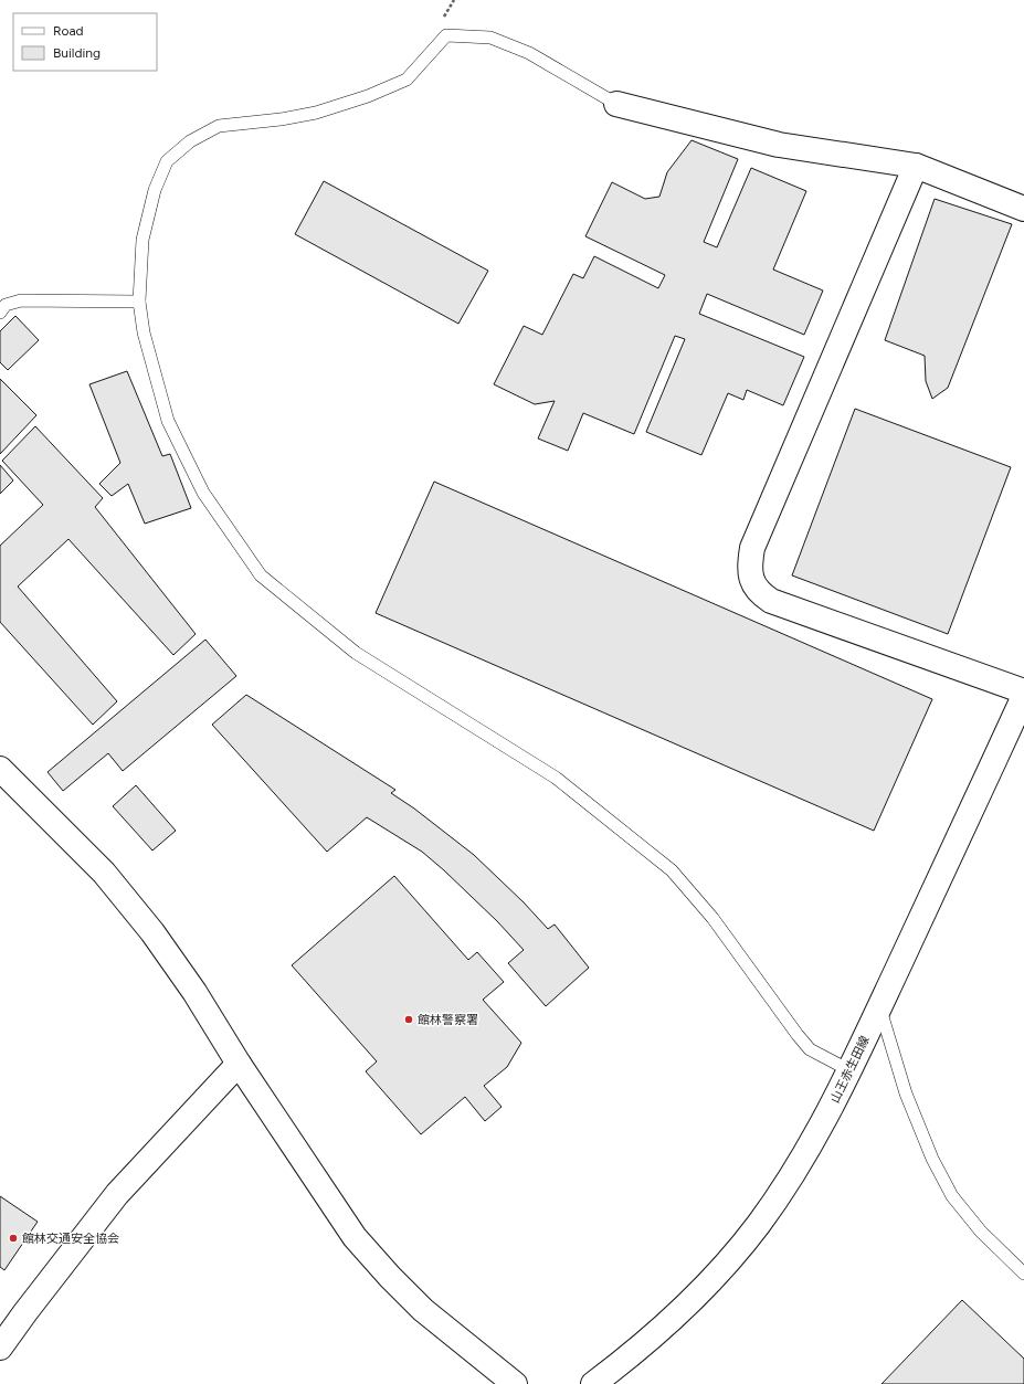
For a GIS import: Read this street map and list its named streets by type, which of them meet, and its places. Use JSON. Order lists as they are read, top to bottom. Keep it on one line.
{"streets":{"street":["山王赤生田線"]},"places":["館林警察署","館林交通安全協会"],"legend":["Road","Building"]}
